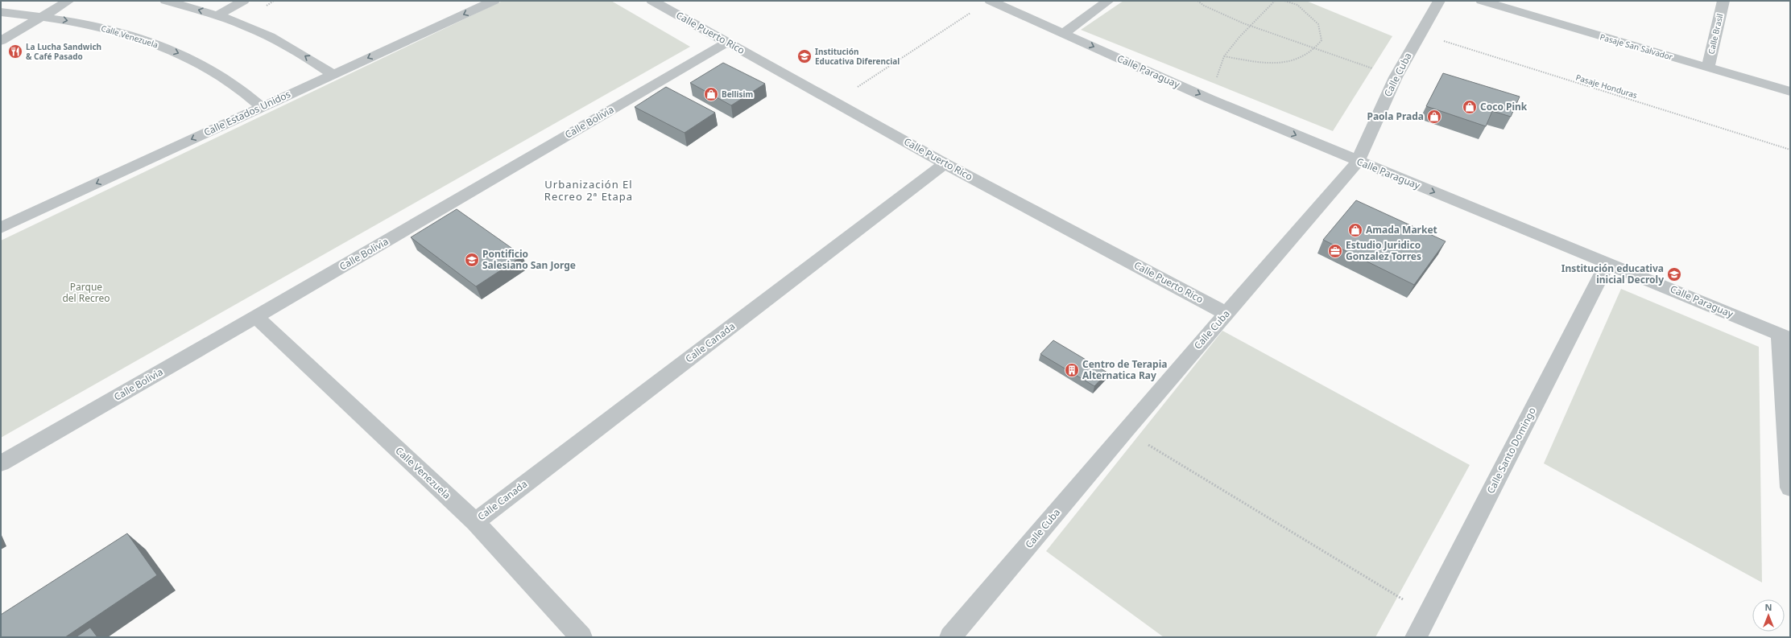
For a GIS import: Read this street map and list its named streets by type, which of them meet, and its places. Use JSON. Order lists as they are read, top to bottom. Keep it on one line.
{"streets":{"street":["Calle Puerto Rico","Calle Brasil","Calle Venezuela","Pasaje San Salvador","Calle Paraguay","Calle Cuba","Calle Estados Unidos","Calle Bolivia","Calle Canada","Calle Santo Domingo"],"path":["Pasaje Honduras"]},"crossings":[["Calle Puerto Rico","Calle Cuba"],["Calle Puerto Rico","Calle Bolivia"],["Calle Puerto Rico","Calle Canada"],["Calle Brasil","Pasaje San Salvador"],["Calle Venezuela","Calle Estados Unidos"],["Calle Venezuela","Calle Bolivia"],["Calle Venezuela","Calle Canada"],["Calle Paraguay","Calle Cuba"],["Calle Paraguay","Calle Santo Domingo"],["Calle Cuba","Pasaje Honduras"]],"one_way":["Calle Paraguay","Calle Estados Unidos"],"districts":["Urbanización El Recreo 2ª Etapa"],"parks":["Parque del Recreo"],"places":{"restaurant":["La Lucha Sandwich & Café Pasado"],"school or university":["Institución Educativa Diferencial","Pontificio Salesiano San Jorge","Institución educativa inicial Decroly"],"shop":["Bellisim","Coco Pink","Paola Prada","Amada Market"],"office":["Estudio Juridico Gonzalez Torres"],"building":["Centro de Terapia Alternatica Ray"]},"north":"top"}
